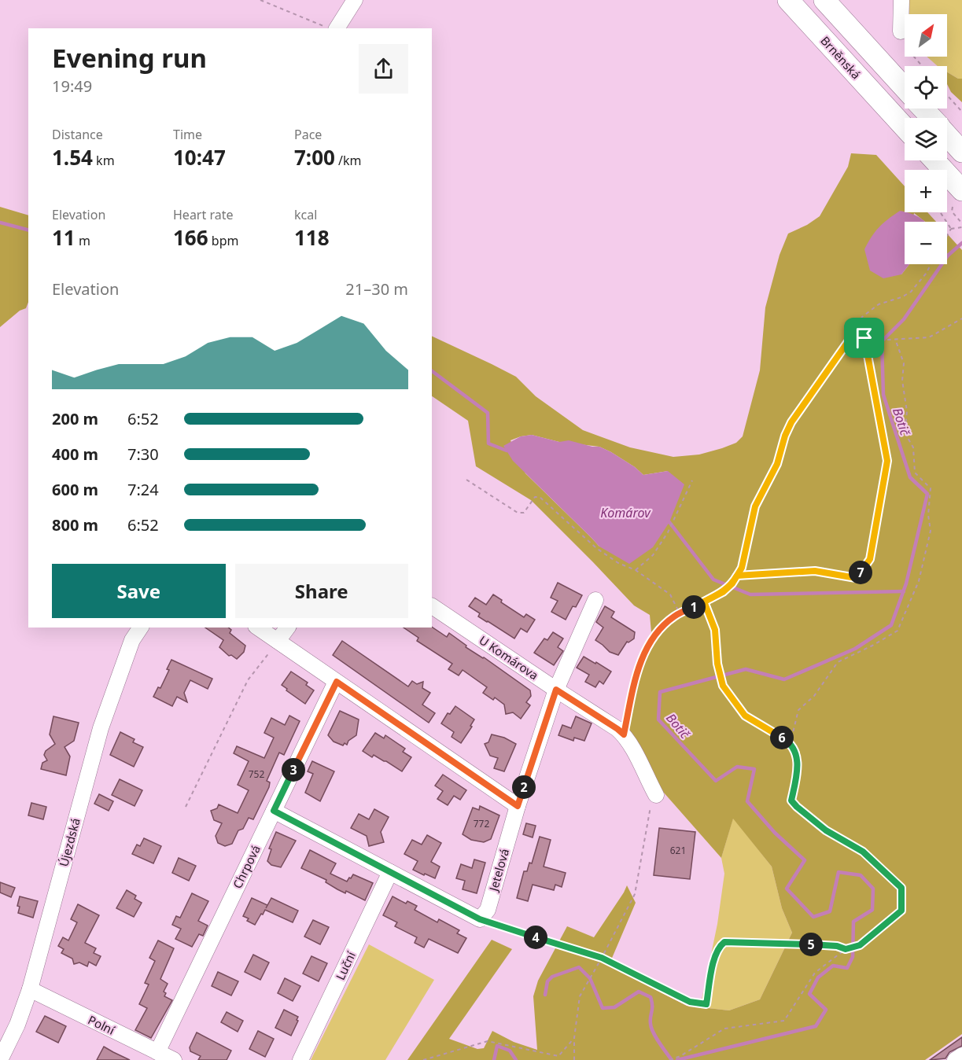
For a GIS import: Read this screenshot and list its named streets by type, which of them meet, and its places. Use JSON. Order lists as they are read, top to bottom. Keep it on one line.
{"streets":{"highway":["Brněnská"],"street":["U Komárova","Újezdská","Chrpová","Jetelová","Luční","Polní"]},"crossings":[["U Komárova","Jetelová"],["Újezdská","Polní"],["Chrpová","Polní"]],"water":["Botič","Komárov"],"house_numbers":["752","772","621"],"north":"top right","page":{"map_buttons":["+","−"],"heading":["Evening run","19:49"],"stats":[["Distance","1.54 km"],["Time","10:47"],["Pace","7:00 /km"],["Elevation","11 m"],["Heart rate","166 bpm"],["kcal","118"]],"chart":["Elevation","21–30 m"],"list":[{"name":"200 m","note":"6:52"},{"name":"400 m","note":"7:30"},{"name":"600 m","note":"7:24"},{"name":"800 m","note":"6:52"}],"buttons":["Save","Share"],"pins":["7","1","6","3","2","4","5"]}}
